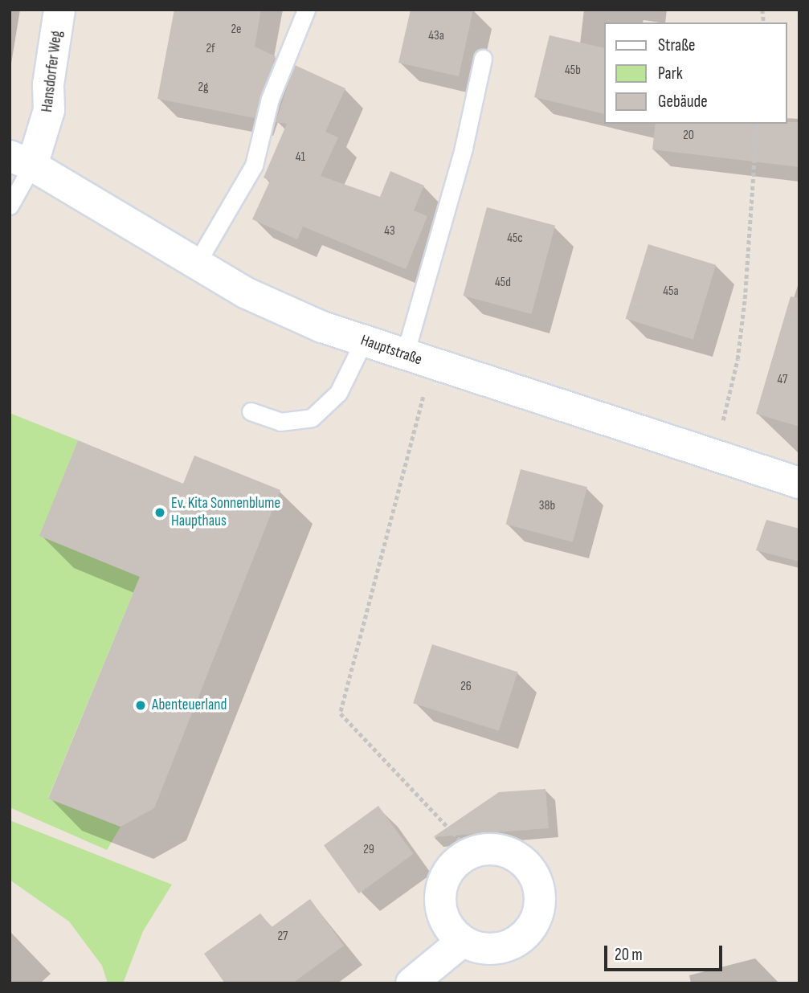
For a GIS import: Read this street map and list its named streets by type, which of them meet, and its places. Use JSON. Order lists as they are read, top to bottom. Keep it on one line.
{"streets":{"street":["Hansdorfer Weg","Hauptstraße"]},"crossings":[["Hansdorfer Weg","Hauptstraße"]],"places":["Ev. Kita Sonnenblume Haupthaus","Abenteuerland"],"house_numbers":["2e","43a","2f","45b","2g","20","41","43","45c","45d","45a","47","38b","26","29","27"],"legend":["Straße","Park","Gebäude"],"scale_bar":"20 m"}
